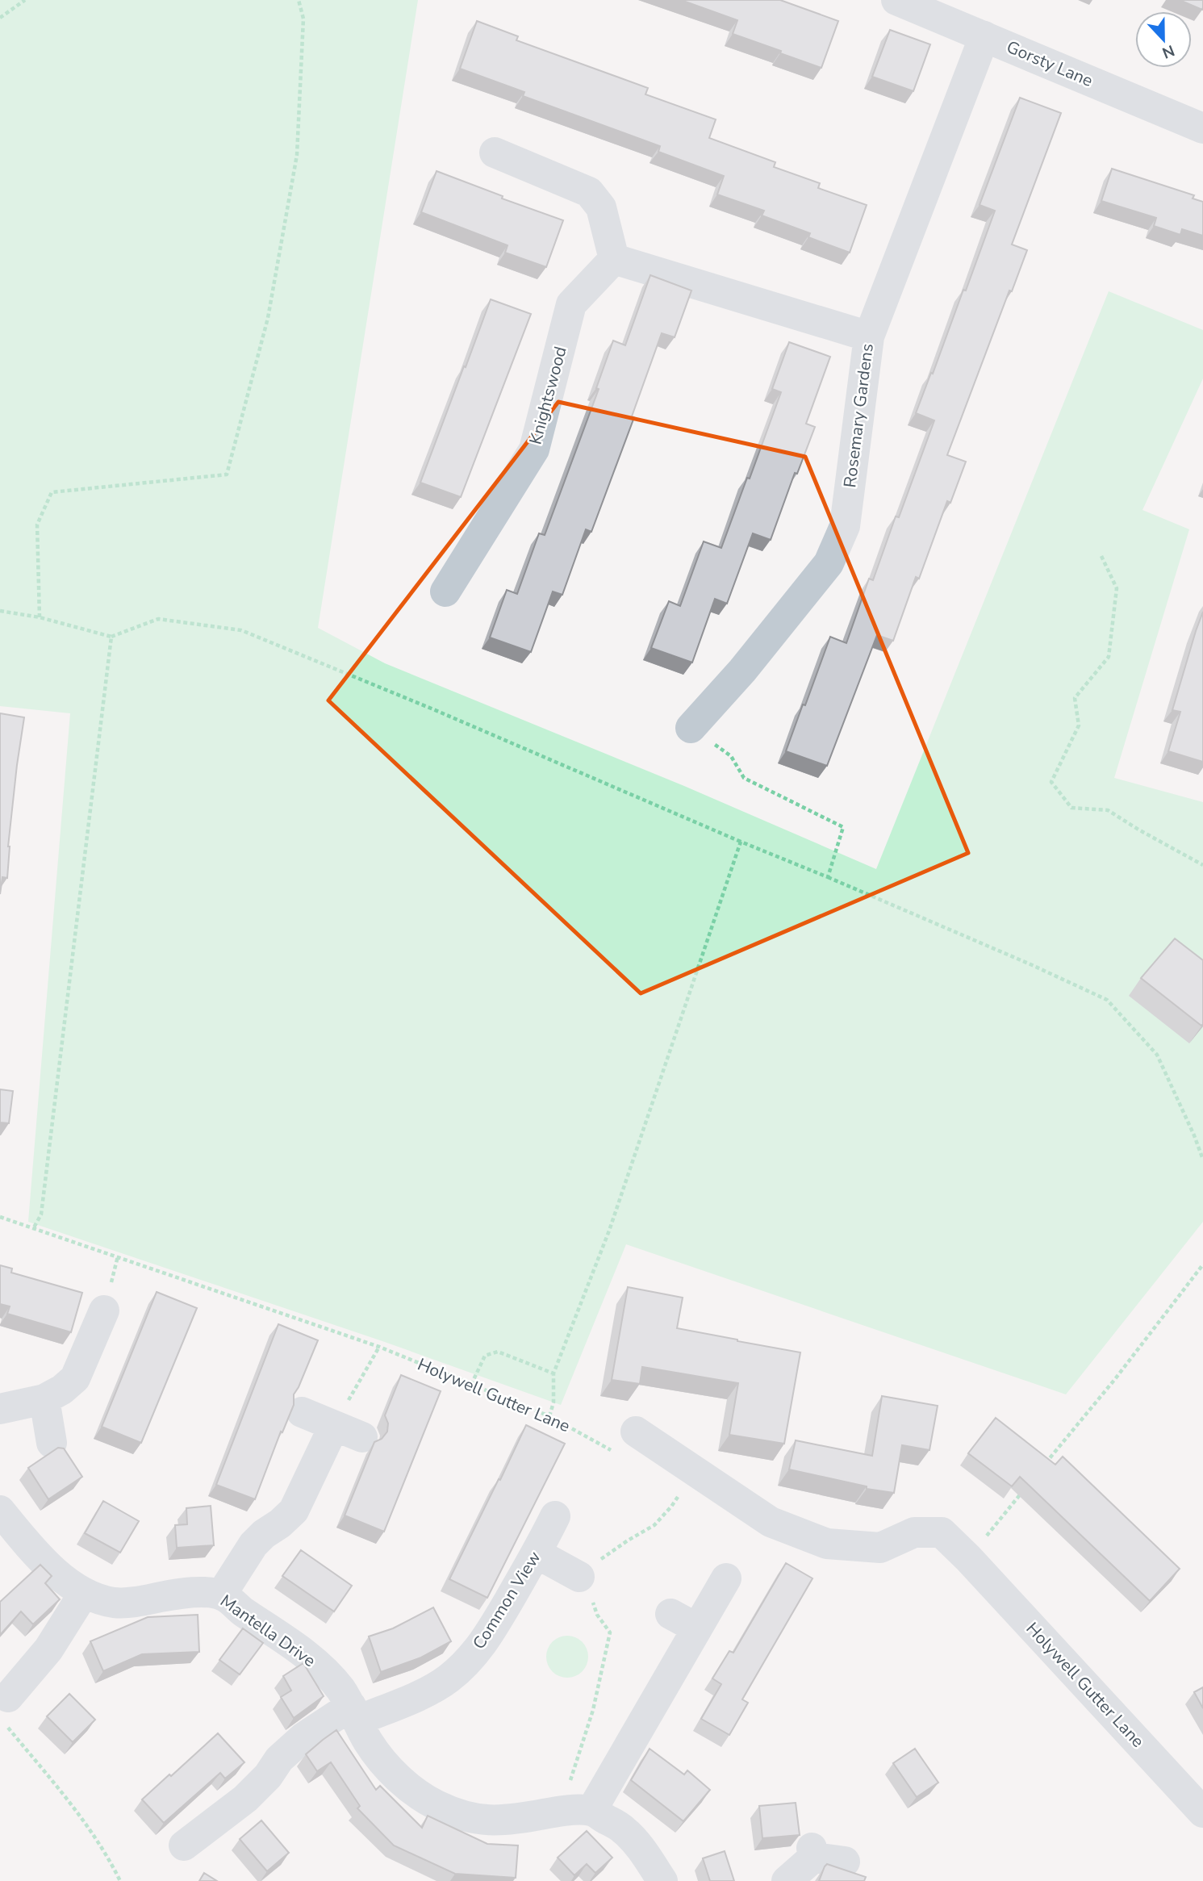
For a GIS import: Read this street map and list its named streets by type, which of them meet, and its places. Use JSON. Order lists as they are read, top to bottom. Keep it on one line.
{"streets":{"street":["Gorsty Lane","Knightswood","Rosemary Gardens","Holywell Gutter Lane","Common View","Mantella Drive"]},"crossings":[["Gorsty Lane","Rosemary Gardens"],["Common View","Mantella Drive"]],"north":"bottom"}
